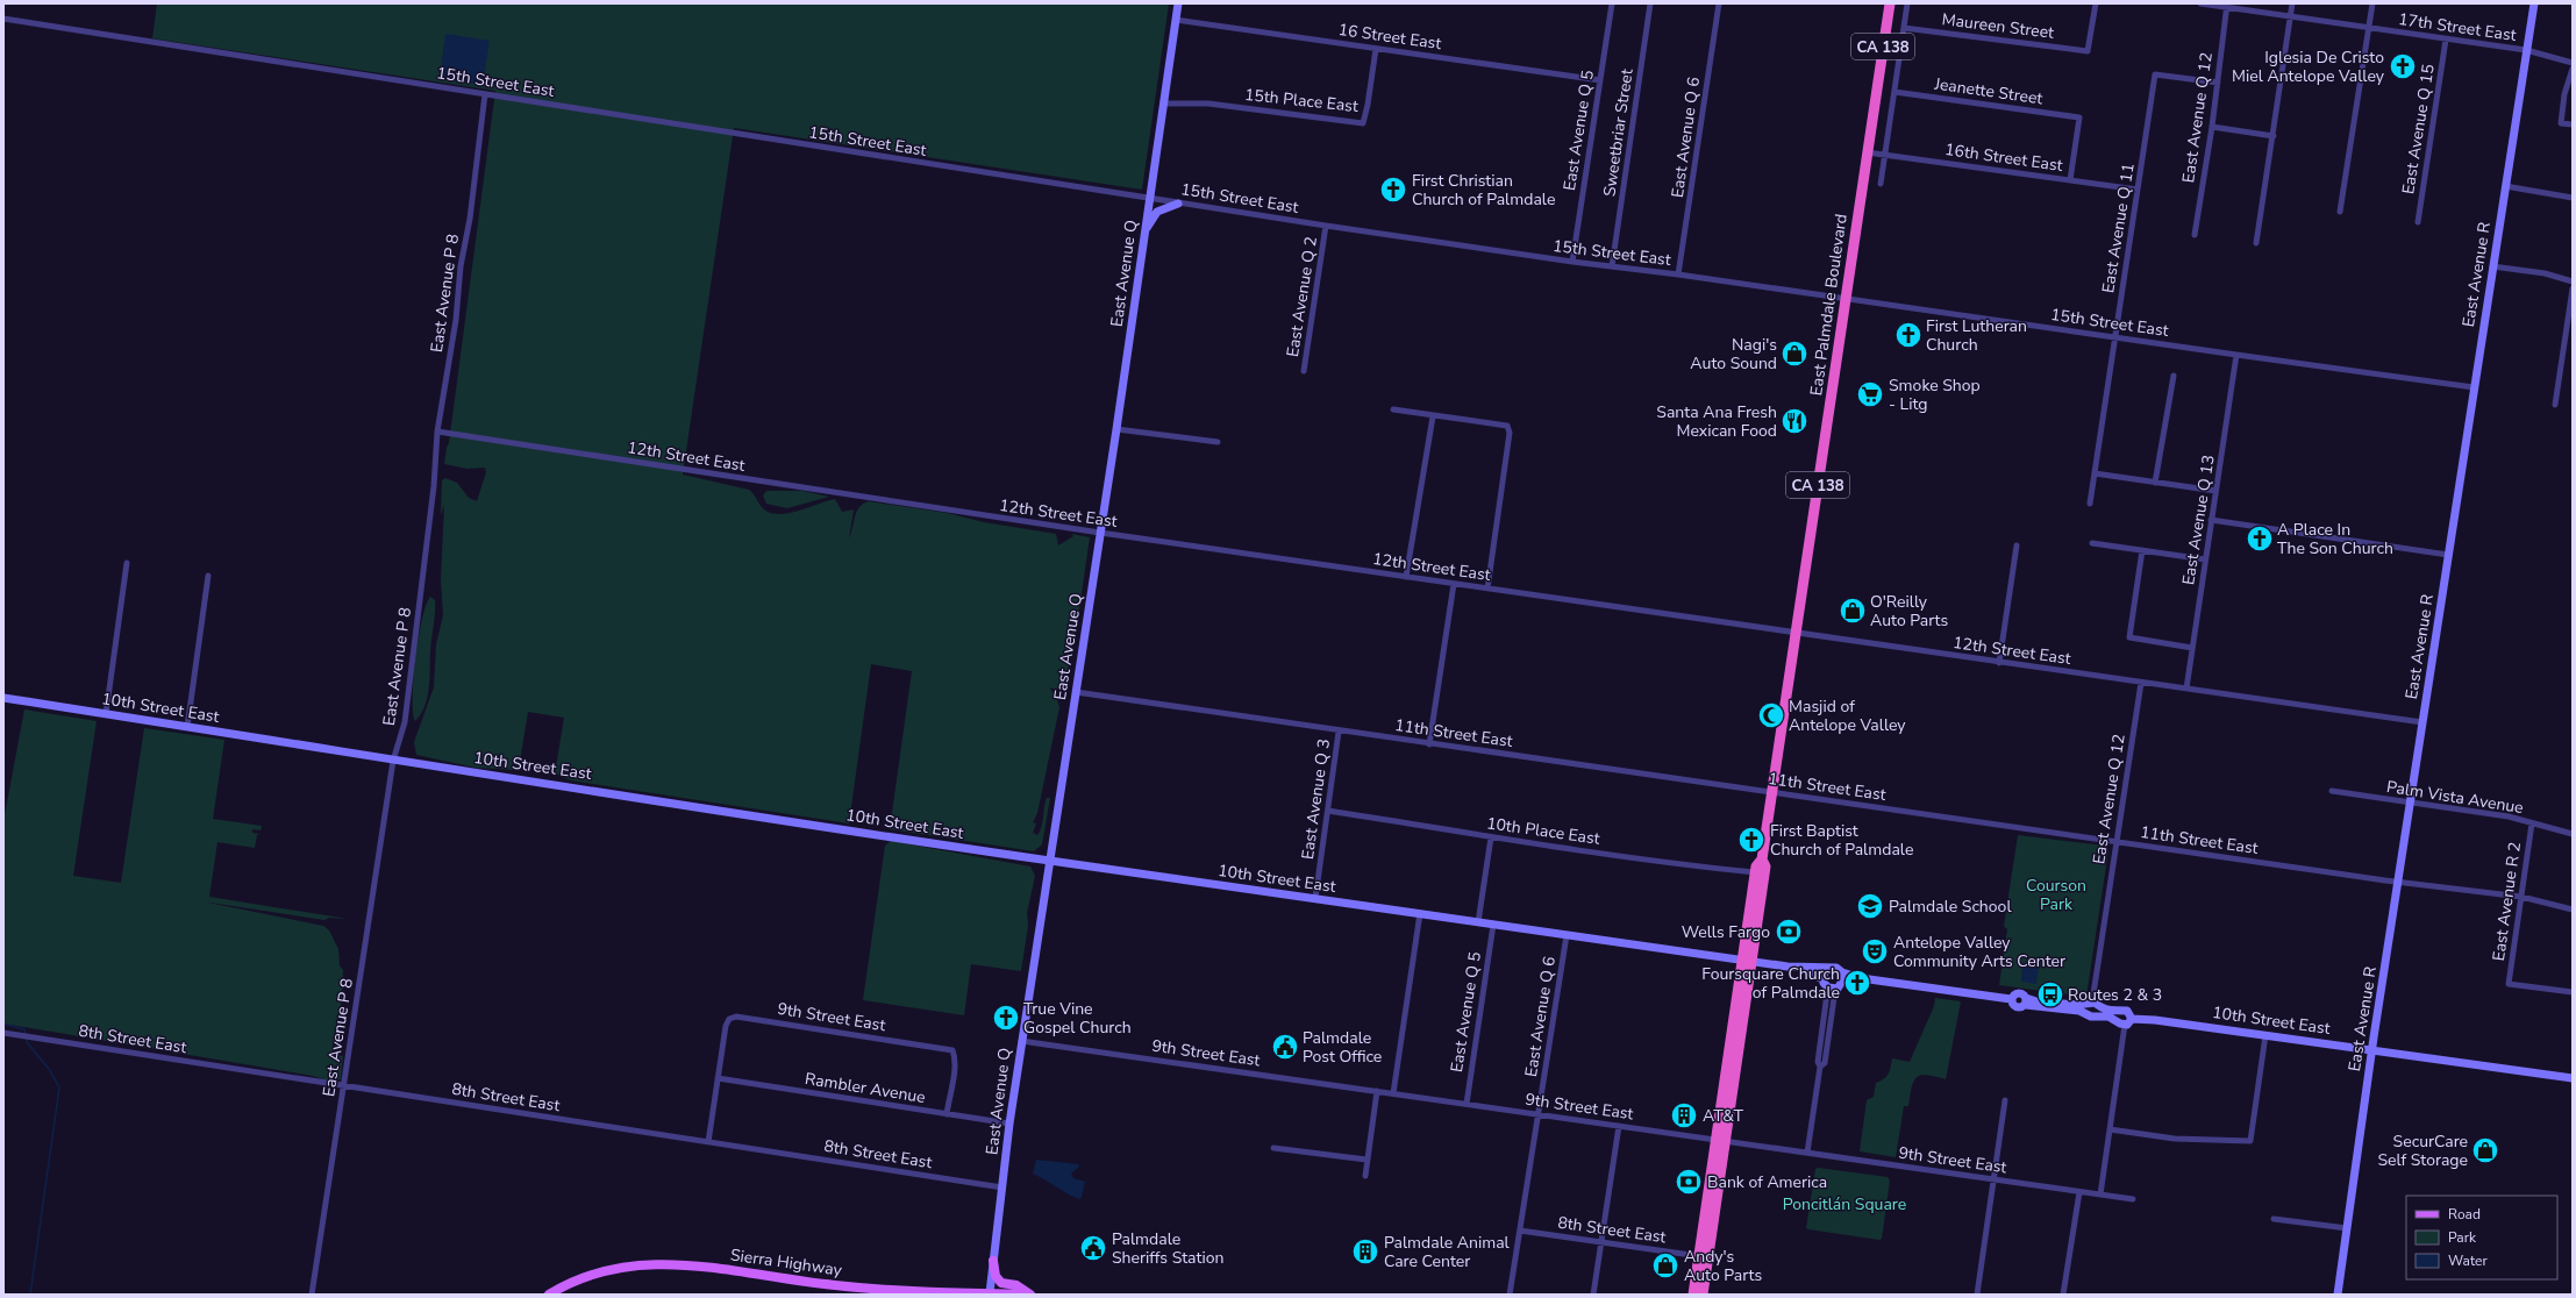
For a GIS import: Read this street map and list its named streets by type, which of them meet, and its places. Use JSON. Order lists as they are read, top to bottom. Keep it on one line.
{"streets":{"highway":["CA 138","East Palmdale Boulevard"],"main road":["East Avenue Q","East Avenue R","10th Street East","Sierra Highway"],"street":["Maureen Street","17th Street East","16 Street East","15th Street East","Jeanette Street","15th Place East","East Avenue Q 12","East Avenue Q 15","East Avenue Q 5","Sweetbriar Street","East Avenue Q 6","16th Street East","East Avenue Q 11","East Avenue P 8","East Avenue Q 2","12th Street East","East Avenue Q 13","11th Street East","Palm Vista Avenue","East Avenue Q 3","10th Place East","East Avenue R 2","9th Street East","8th Street East","Rambler Avenue"]},"crossings":[["17th Street East","East Avenue Q 12"],["17th Street East","East Avenue Q 15"],["17th Street East","East Avenue R"],["16 Street East","15th Place East"],["16 Street East","East Avenue Q 5"],["16 Street East","East Avenue Q"],["15th Street East","East Avenue Q 5"],["15th Street East","Sweetbriar Street"],["15th Street East","East Avenue Q 6"],["15th Street East","East Avenue Q 11"],["15th Street East","East Avenue Q"],["15th Street East","East Avenue R"],["15th Street East","East Avenue P 8"],["15th Street East","East Avenue Q 2"],["15th Street East","East Palmdale Boulevard"],["15th Street East","East Avenue Q 13"],["Jeanette Street","16th Street East"],["15th Place East","East Avenue Q"],["East Avenue Q 12","East Avenue Q 11"],["East Avenue Q 12","12th Street East"],["East Avenue Q 12","11th Street East"],["East Avenue Q 5","10th Street East"],["East Avenue Q 5","9th Street East"],["East Avenue Q 6","10th Street East"],["East Avenue Q 6","9th Street East"],["East Avenue Q 6","8th Street East"],["16th Street East","East Avenue Q 11"],["16th Street East","East Palmdale Boulevard"],["East Avenue Q","12th Street East"],["East Avenue Q","10th Street East"],["East Avenue Q","11th Street East"],["East Avenue Q","9th Street East"],["East Avenue Q","8th Street East"],["East Avenue Q","Rambler Avenue"],["East Avenue Q","Sierra Highway"],["East Avenue R","12th Street East"],["East Avenue R","10th Street East"],["East Avenue R","11th Street East"],["East Avenue R","Palm Vista Avenue"],["East Avenue P 8","12th Street East"],["East Avenue P 8","10th Street East"],["East Avenue P 8","8th Street East"],["East Palmdale Boulevard","12th Street East"],["East Palmdale Boulevard","10th Street East"],["East Palmdale Boulevard","11th Street East"],["East Palmdale Boulevard","10th Place East"],["East Palmdale Boulevard","9th Street East"],["East Palmdale Boulevard","8th Street East"],["12th Street East","East Avenue Q 13"],["10th Street East","East Avenue Q 3"],["11th Street East","East Avenue Q 3"],["11th Street East","East Avenue R 2"],["Palm Vista Avenue","East Avenue R 2"],["East Avenue Q 3","10th Place East"],["9th Street East","Rambler Avenue"]],"parks":["Courson Park","Poncitlán Square"],"places":{"church":["Iglesia De Cristo Miel Antelope Valley","First Christian Church of Palmdale","First Lutheran Church","A Place In The Son Church","First Baptist Church of Palmdale","Foursquare Church of Palmdale","True Vine Gospel Church"],"shop":["Nagi's Auto Sound","O'Reilly Auto Parts","SecurCare Self Storage","Andy's Auto Parts"],"supermarket":["Smoke Shop - Litg"],"restaurant":["Santa Ana Fresh Mexican Food"],"mosque":["Masjid of Antelope Valley"],"school or university":["Palmdale School"],"bank":["Wells Fargo","Bank of America"],"theatre":["Antelope Valley Community Arts Center"],"bus stop":["Routes 2 & 3"],"public building":["Palmdale Post Office","Palmdale Sheriffs Station"],"building":["AT&T","Palmdale Animal Care Center"]},"legend":["Road","Park","Water"]}
